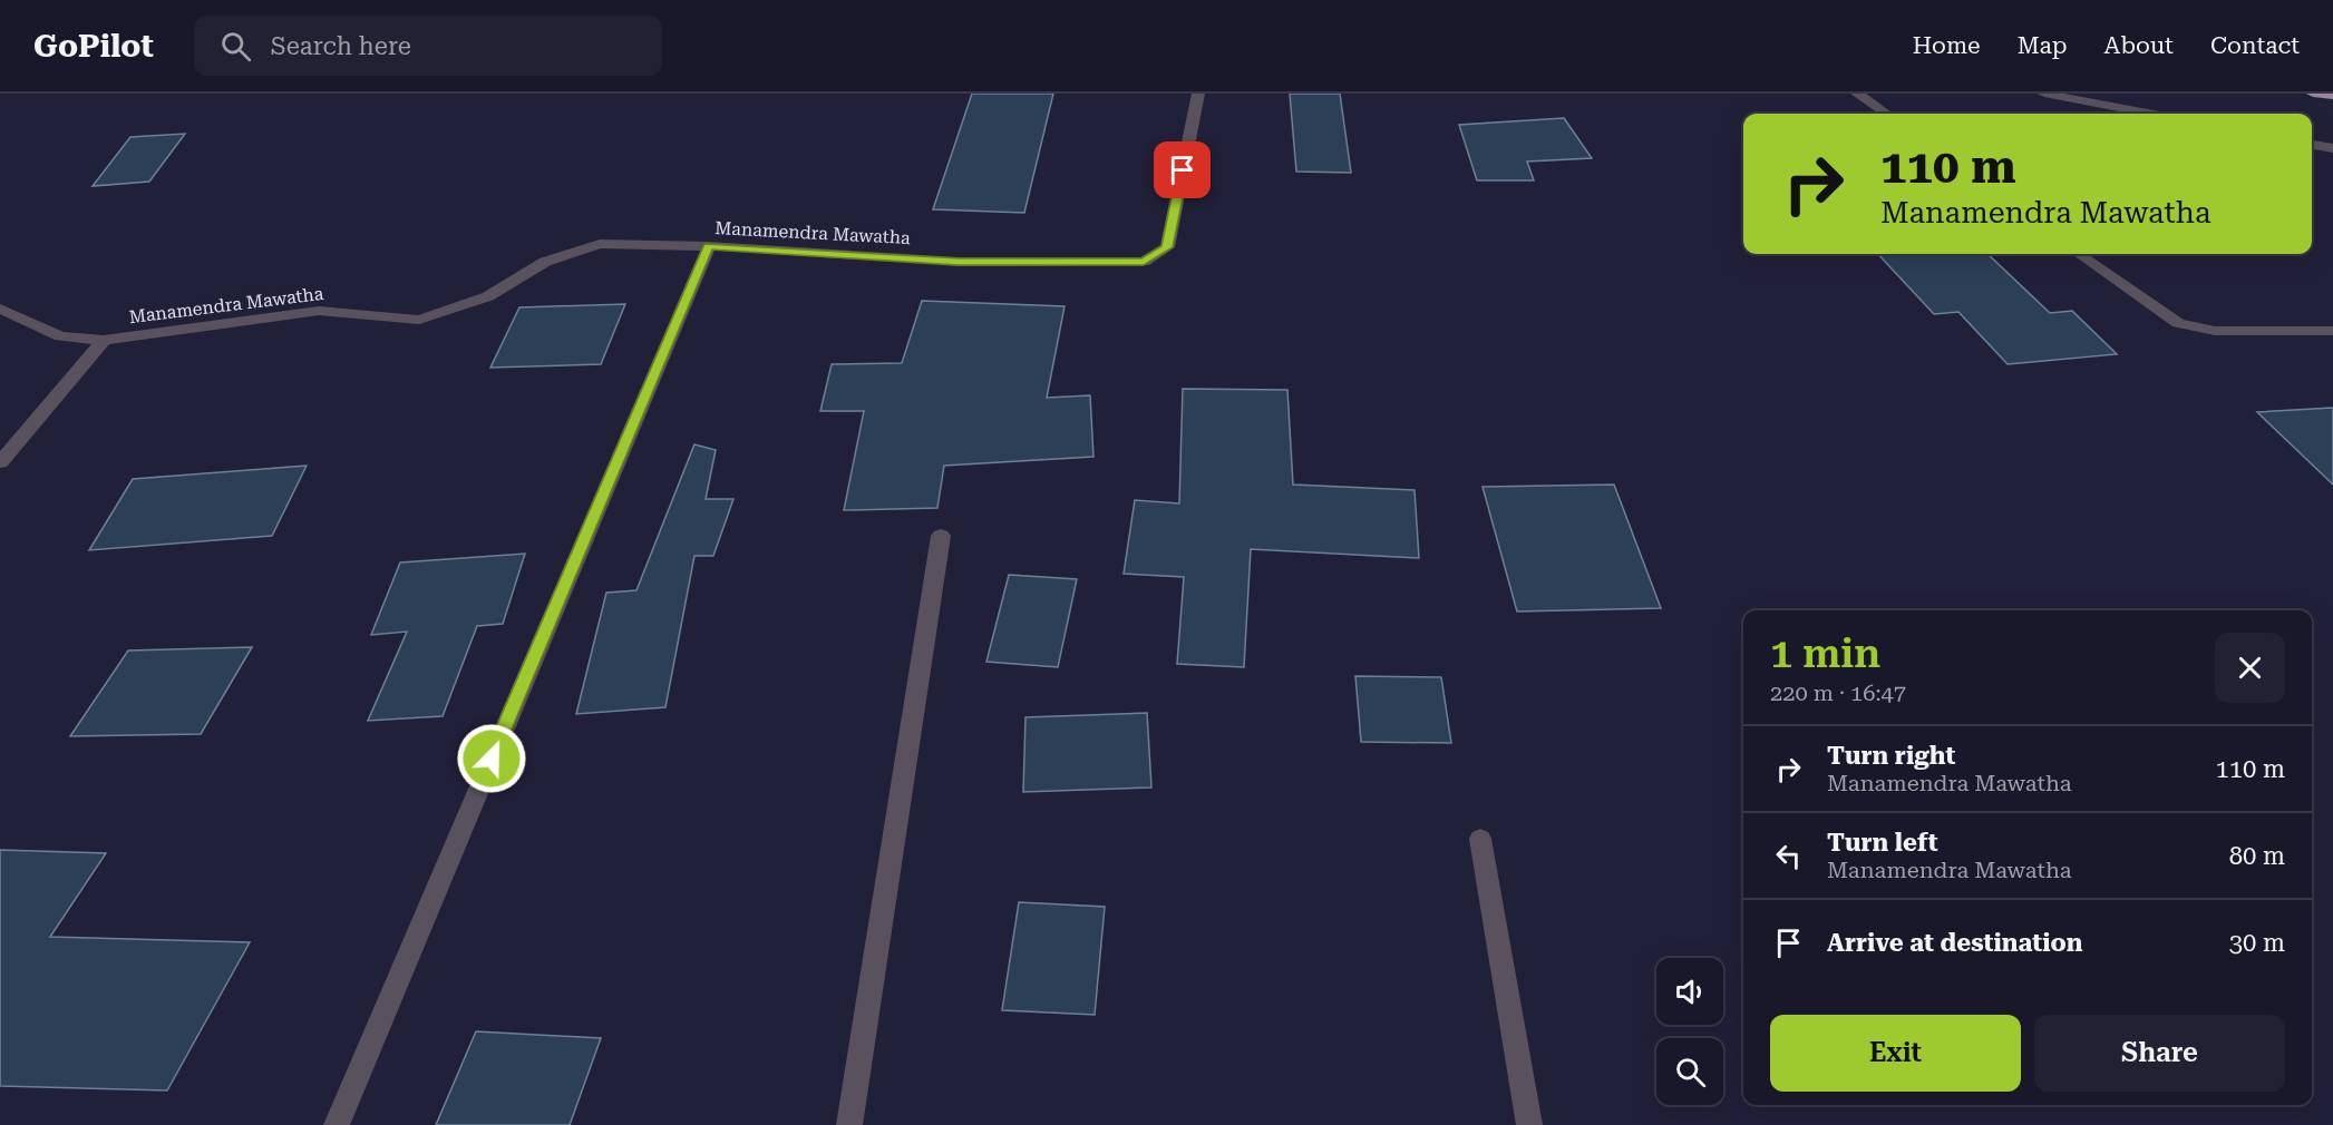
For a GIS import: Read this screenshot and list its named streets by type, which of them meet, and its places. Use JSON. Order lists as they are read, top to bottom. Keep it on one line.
{"streets":{"street":["Manamendra Mawatha"]},"page":{"header":"GoPilot","search":"Search here","nav":["Home","Map","About","Contact"],"turn":["110 m","Manamendra Mawatha"],"heading":["1 min","220 m · 16:47"],"list":[{"name":"Turn right","note":"Manamendra Mawatha","value":"110 m"},{"name":"Turn left","note":"Manamendra Mawatha","value":"80 m"},{"name":"Arrive at destination","value":"30 m"}],"buttons":["Exit","Share"]}}
